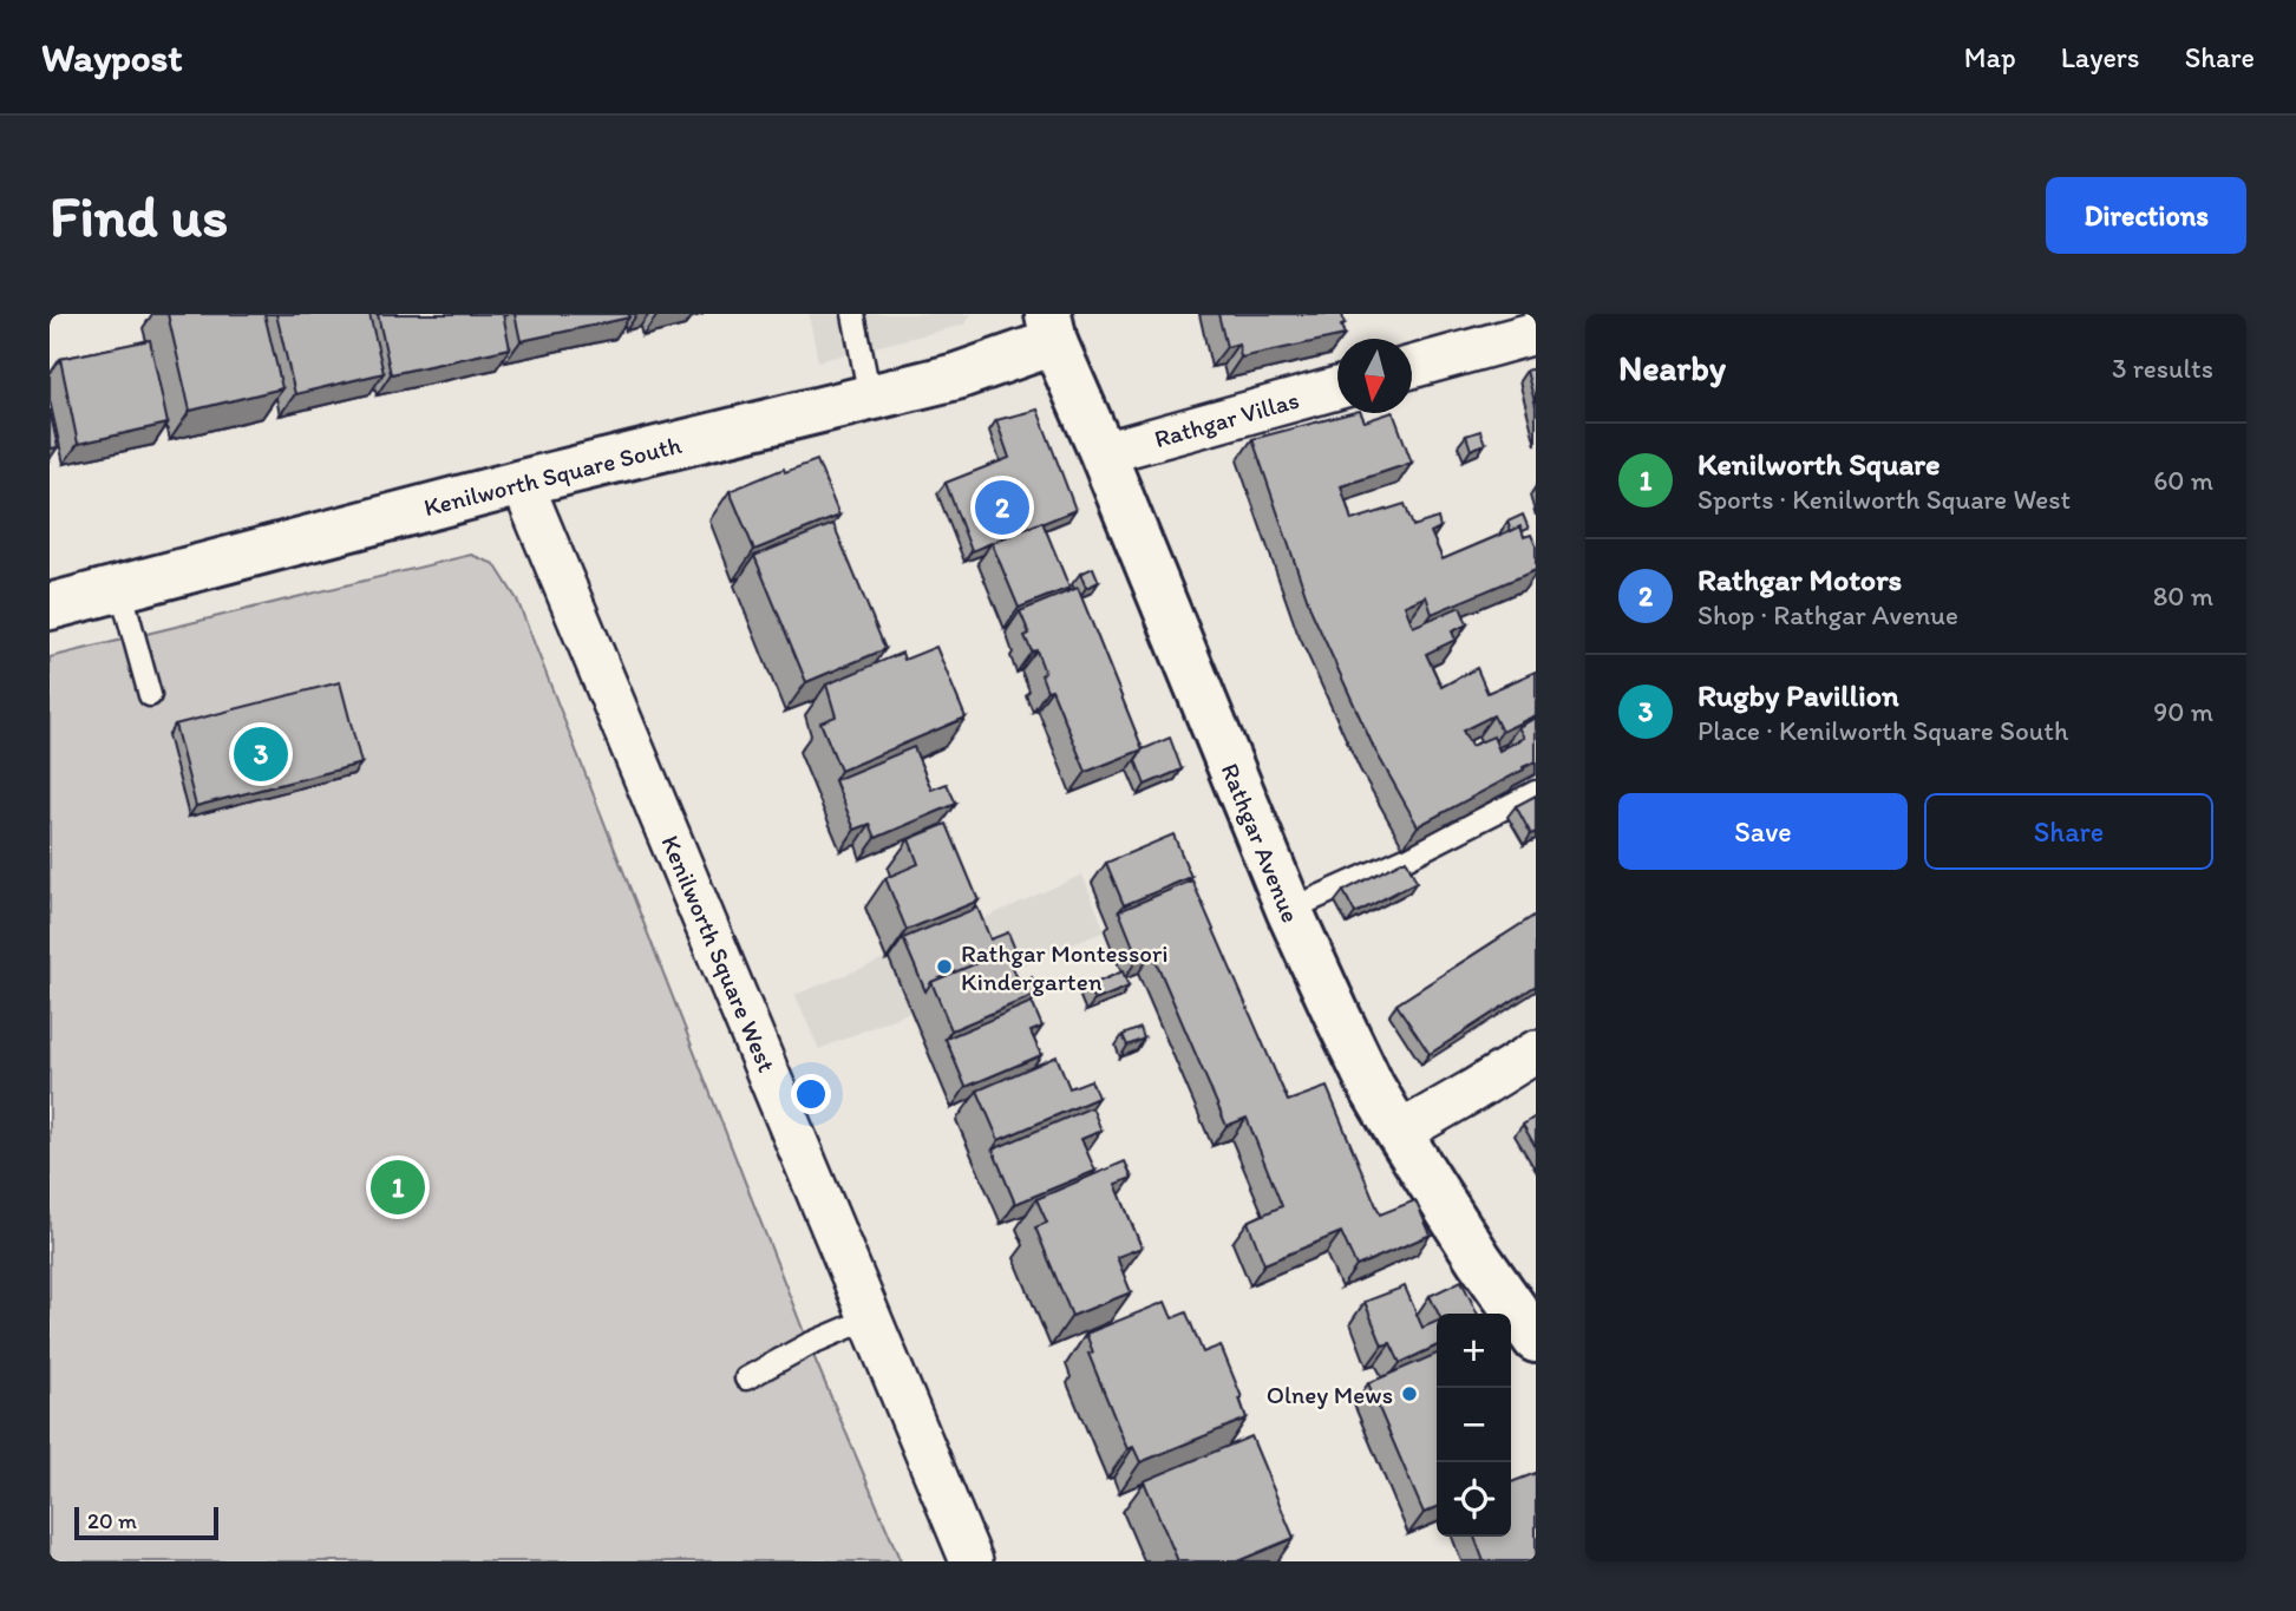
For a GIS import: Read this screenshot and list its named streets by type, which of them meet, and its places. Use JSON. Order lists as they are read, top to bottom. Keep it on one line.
{"streets":{"street":["Rathgar Villas","Kenilworth Square South","Rathgar Avenue","Kenilworth Square West"]},"crossings":[["Rathgar Villas","Rathgar Avenue"],["Kenilworth Square South","Rathgar Avenue"],["Kenilworth Square South","Kenilworth Square West"]],"places":["Rathgar Montessori Kindergarten","Olney Mews"],"scale_bar":"20 m","north":"bottom","page":{"header":"Waypost","nav":["Map","Layers","Share"],"buttons":["Directions",["Save","Share"]],"title":"Find us","heading":["Nearby","3 results"],"list":[{"mark":"1","name":"Kenilworth Square","note":"Sports · Kenilworth Square West","value":"60 m"},{"mark":"2","name":"Rathgar Motors","note":"Shop · Rathgar Avenue","value":"80 m"},{"mark":"3","name":"Rugby Pavillion","note":"Place · Kenilworth Square South","value":"90 m"}],"pins":["2","3","1"],"map_buttons":["+","−"],"scale":"20 m"}}
